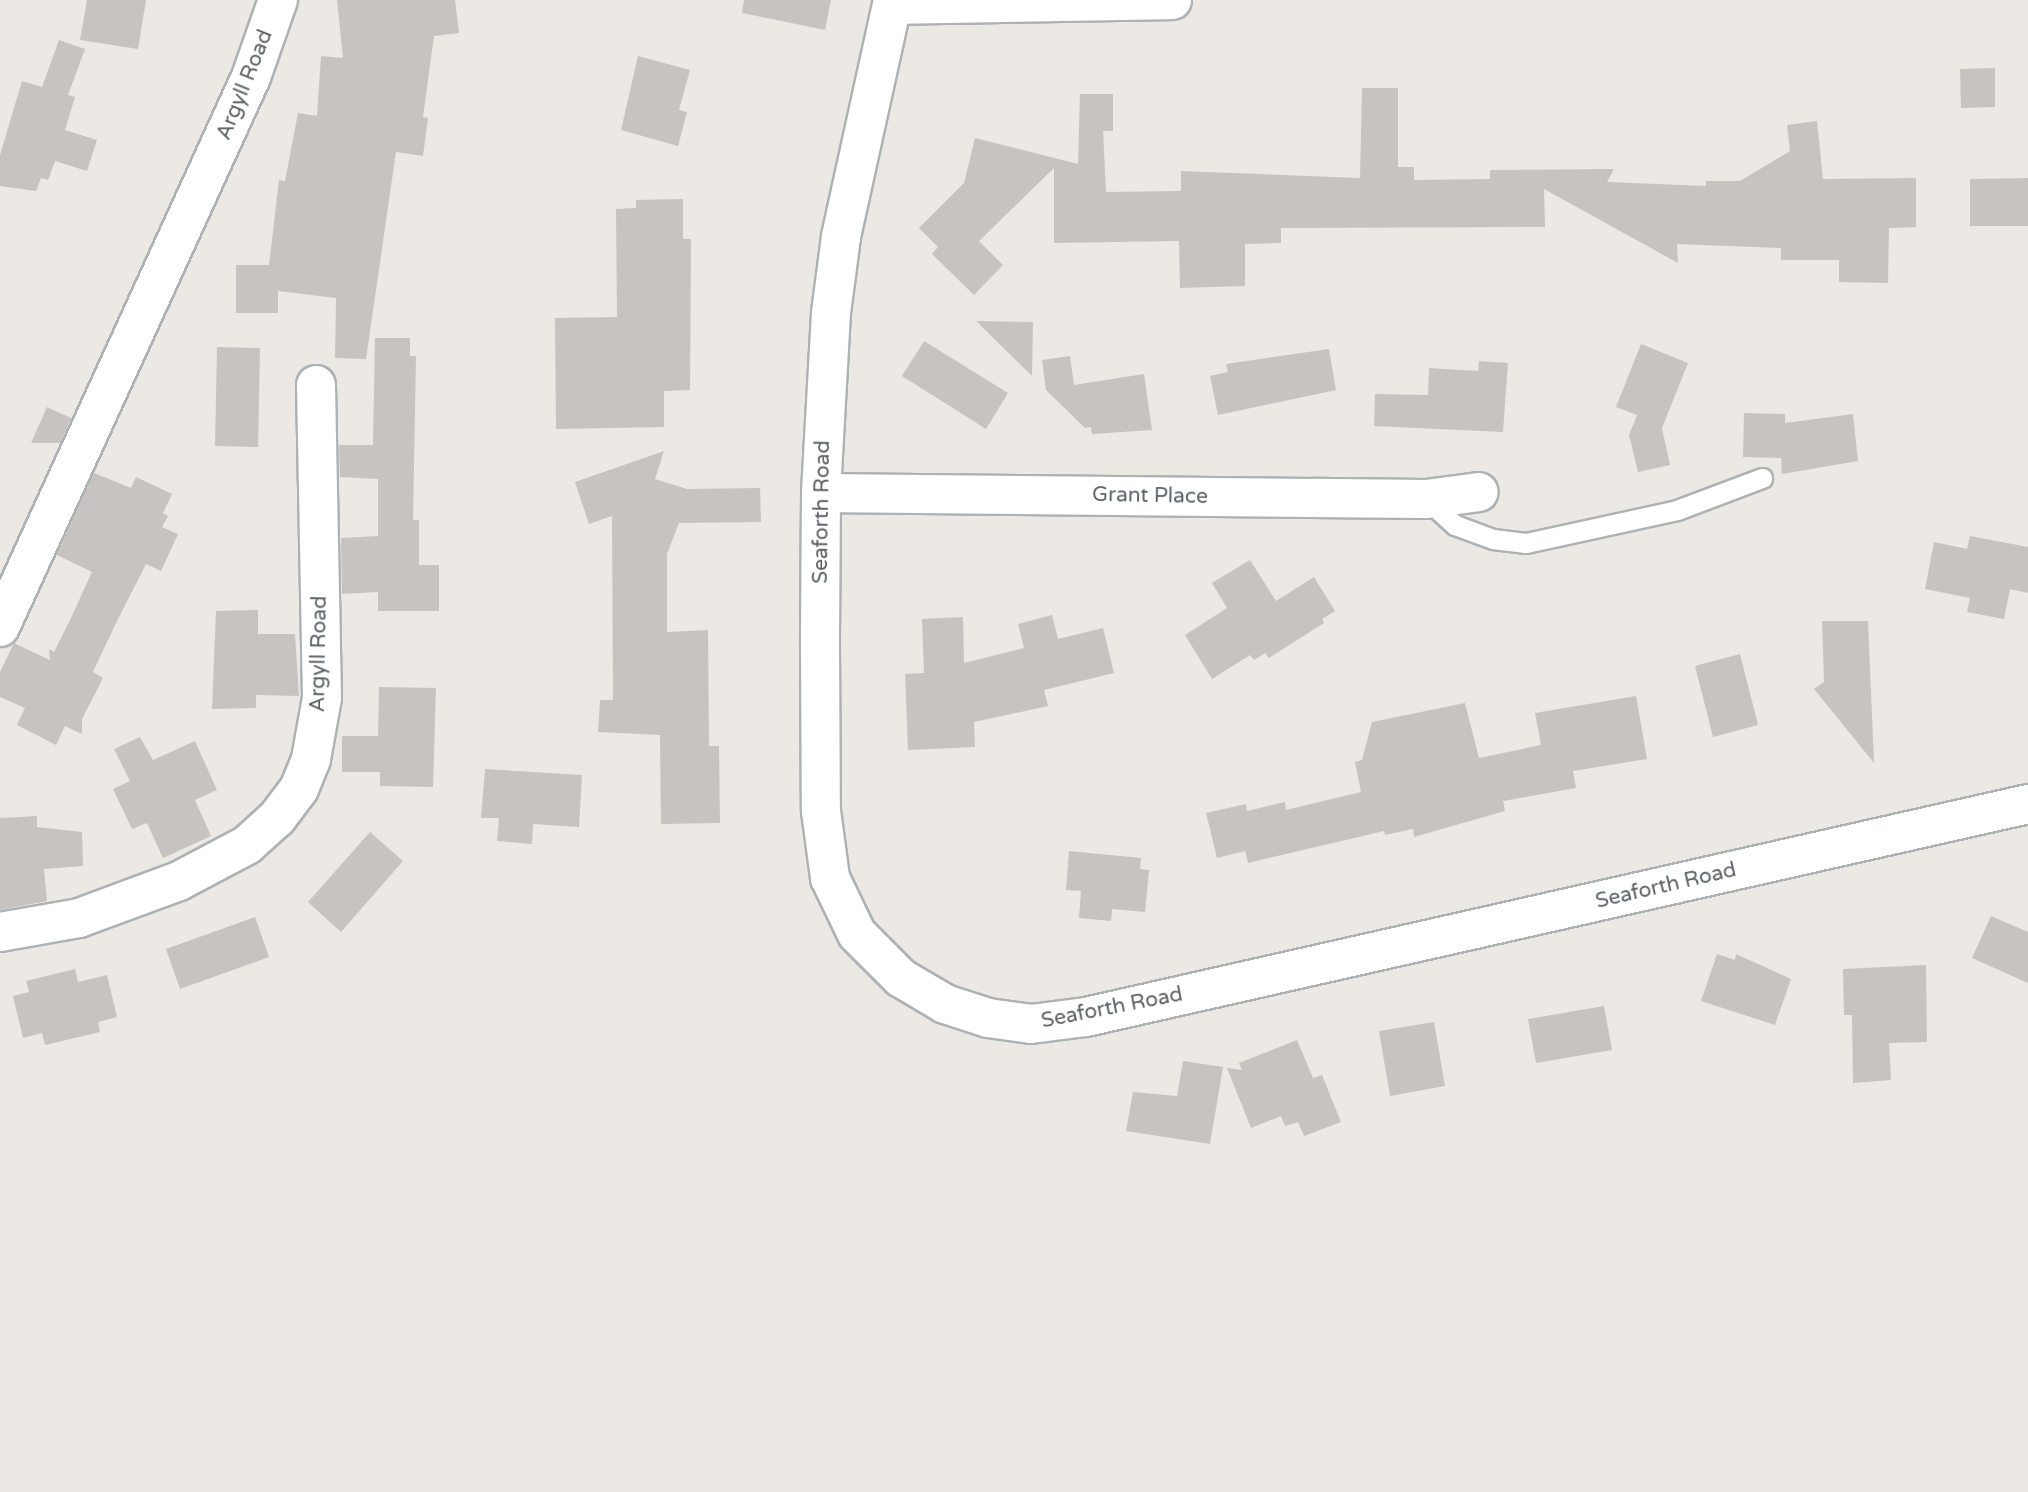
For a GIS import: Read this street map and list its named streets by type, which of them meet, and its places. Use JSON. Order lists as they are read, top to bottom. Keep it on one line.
{"streets":{"street":["Argyll Road","Grant Place","Seaforth Road"]},"crossings":[["Grant Place","Seaforth Road"]]}
